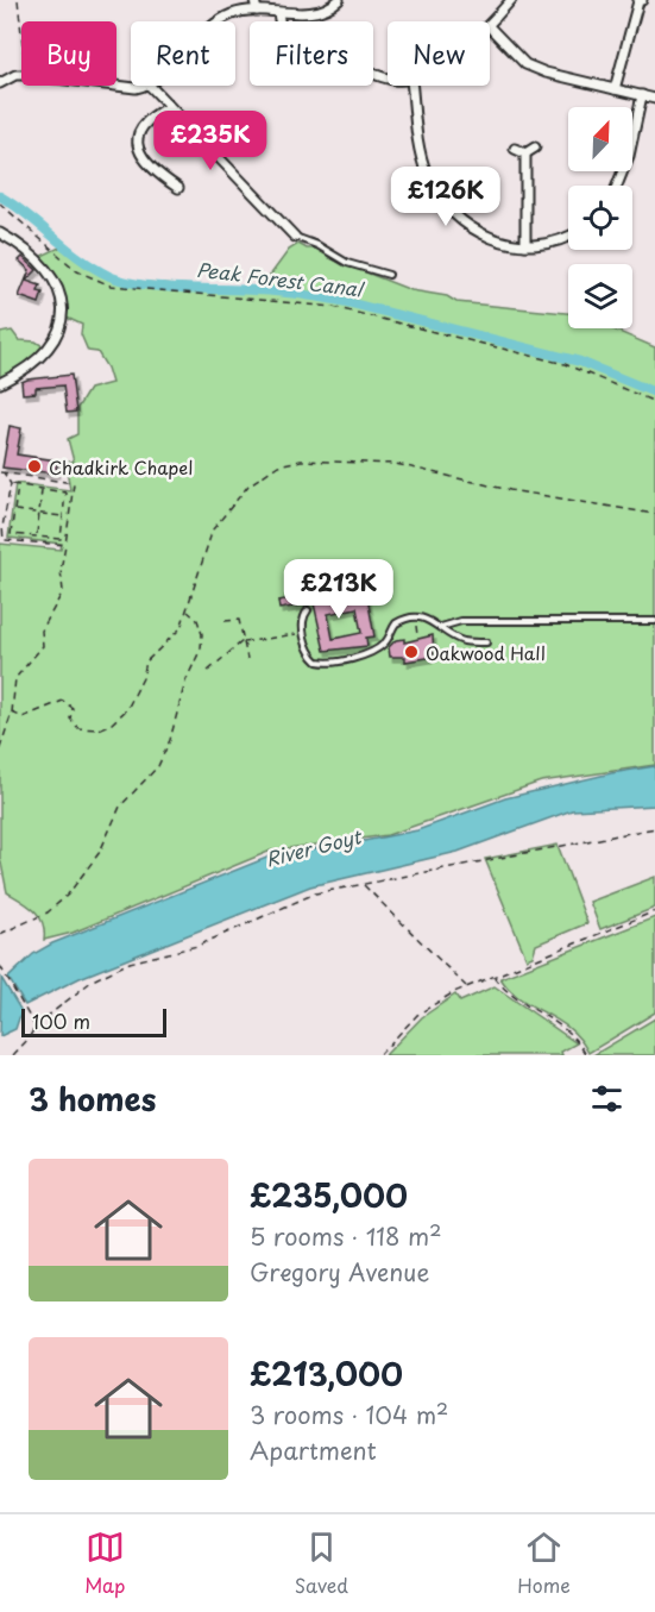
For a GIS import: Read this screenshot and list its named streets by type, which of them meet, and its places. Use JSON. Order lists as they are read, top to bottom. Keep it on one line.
{"water":["Peak Forest Canal","River Goyt"],"places":["Chadkirk Chapel","Oakwood Hall"],"scale_bar":"100 m","north":"top right","page":{"chip":["Buy","Rent","Filters","New"],"price":["£235K","£126K","£213K"],"scale":"100 m","heading":"3 homes","list":[{"name":"£235,000","note":"5 rooms · 118 m² · Gregory Avenue"},{"name":"£213,000","note":"3 rooms · 104 m² · Apartment"}],"tabs":["Map","Saved","Home"]}}
